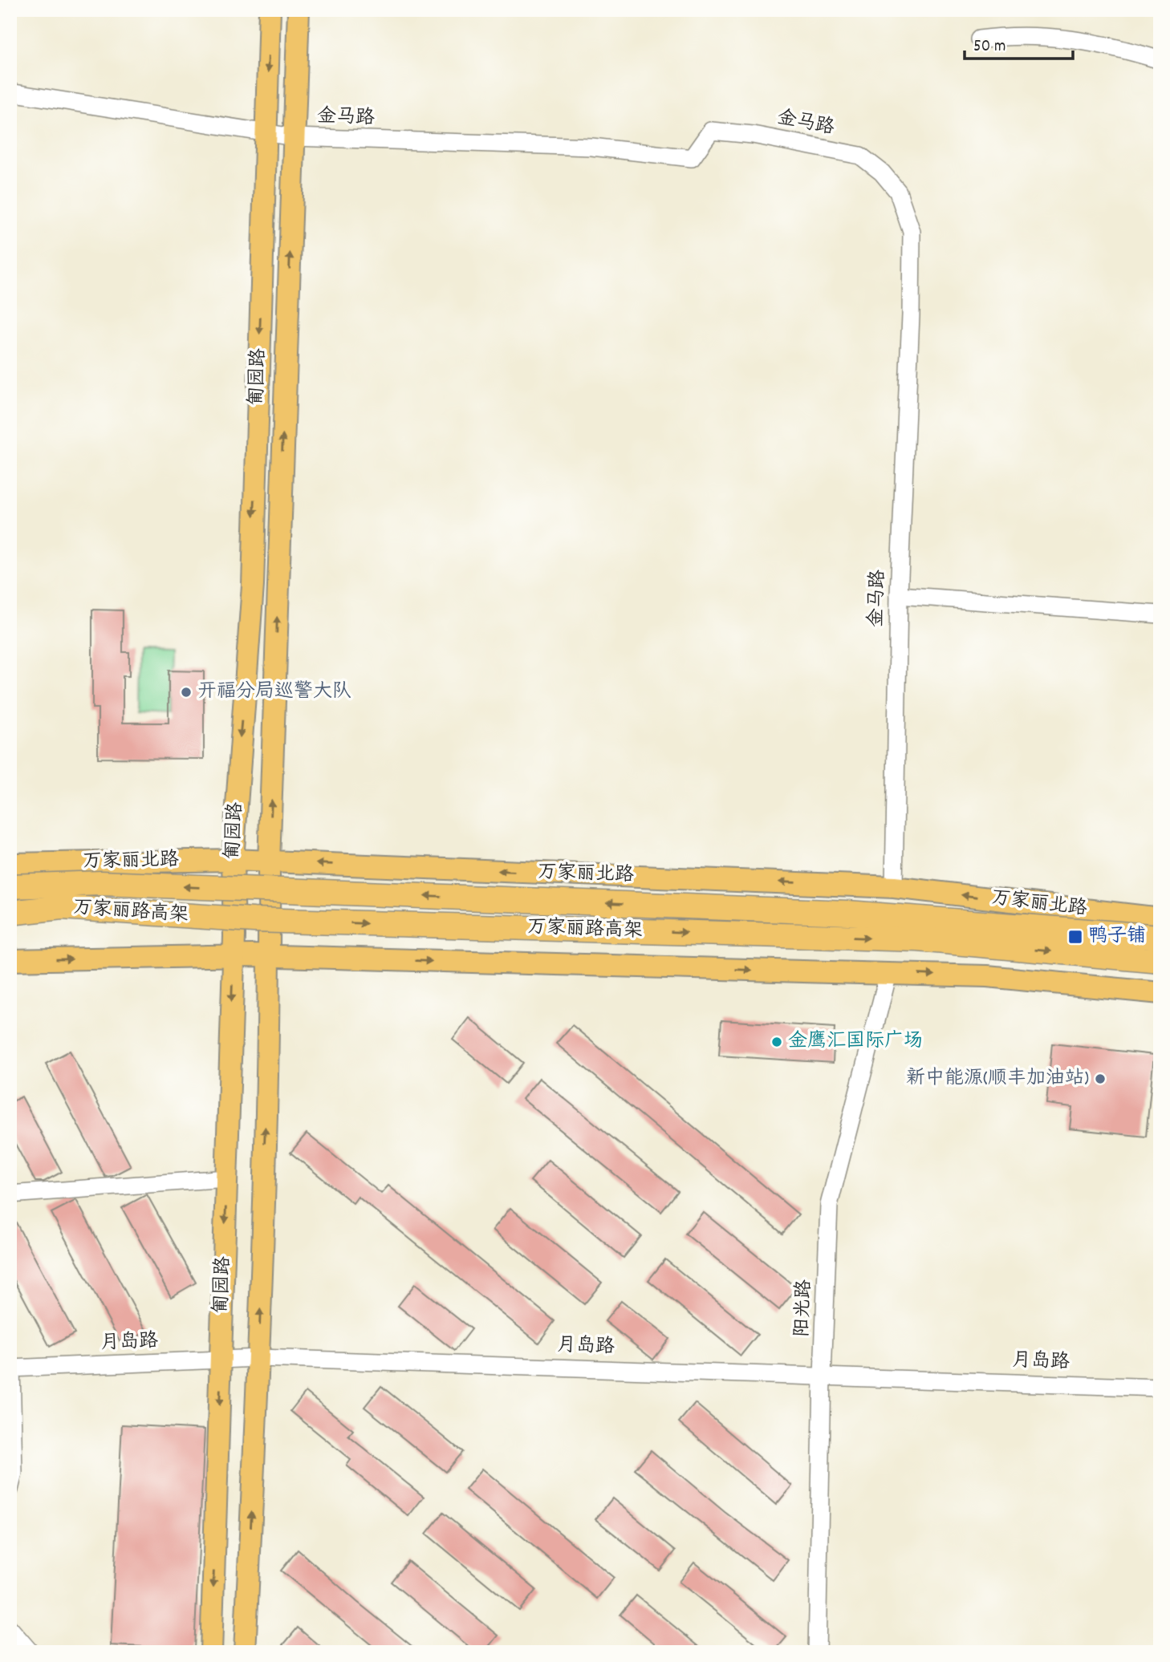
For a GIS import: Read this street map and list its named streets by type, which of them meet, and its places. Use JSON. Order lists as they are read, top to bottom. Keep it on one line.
{"streets":{"highway":["万家丽路高架"],"main road":["匍园路","万家丽北路"],"street":["金马路","阳光路","月岛路"]},"crossings":[["金马路","匍园路"],["金马路","万家丽北路"],["匍园路","万家丽北路"],["匍园路","月岛路"],["阳光路","月岛路"]],"places":{"other":["开福分局巡警大队","金鹰汇国际广场","新中能源(顺丰加油站)"],"transit":["鸭子铺"]},"scale_bar":"50 m"}
